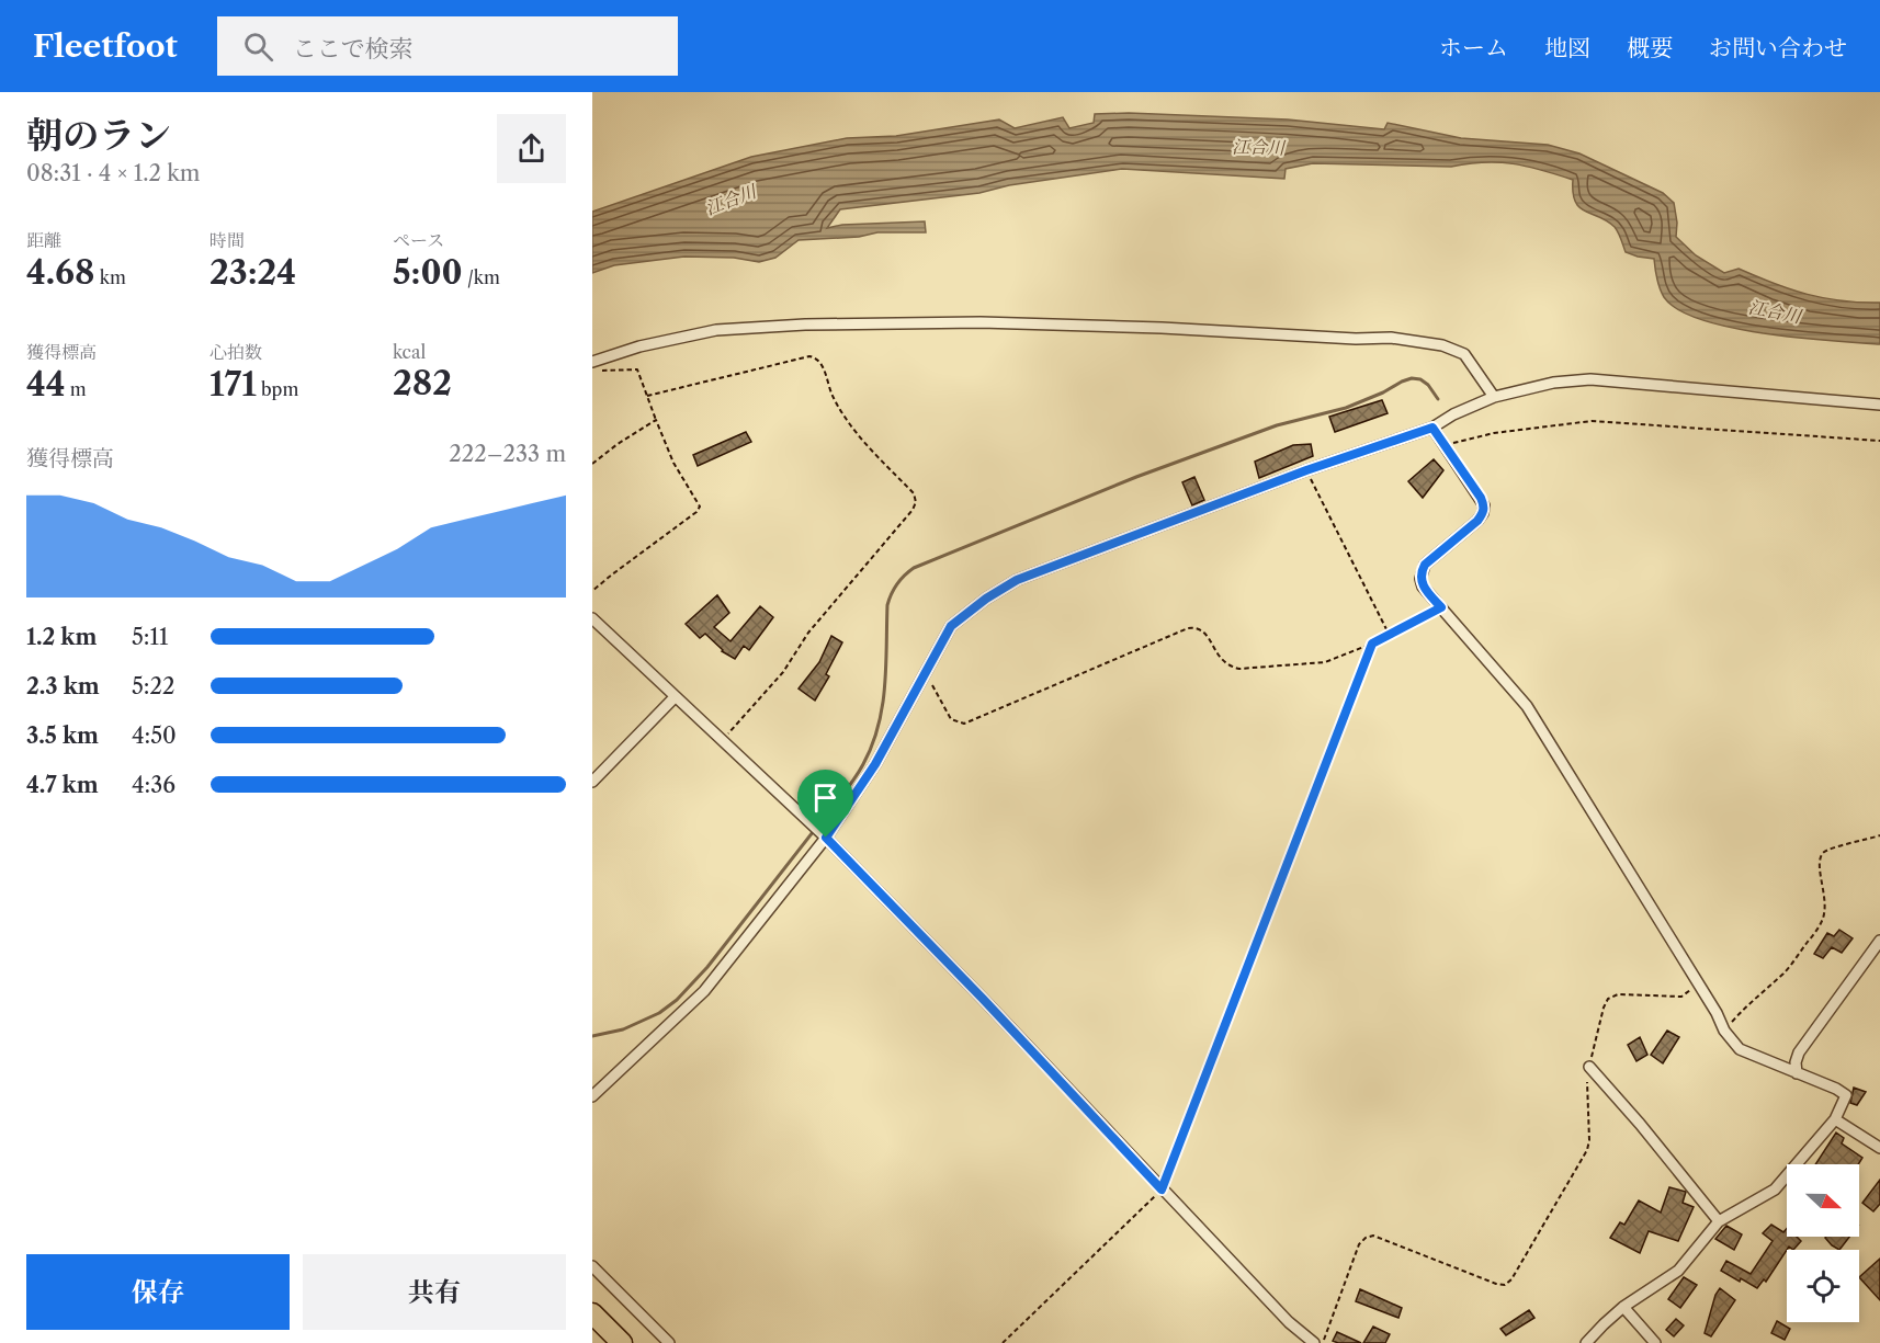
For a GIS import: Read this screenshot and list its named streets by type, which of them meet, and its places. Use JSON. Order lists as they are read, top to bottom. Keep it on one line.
{"water":["江合川"],"north":"right","page":{"header":"Fleetfoot","search":"ここで検索","nav":["ホーム","地図","概要","お問い合わせ"],"heading":["朝のラン","08:31 · 4 × 1.2 km"],"stats":[["距離","4.68 km"],["時間","23:24"],["ペース","5:00 /km"],["獲得標高","44 m"],["心拍数","171 bpm"],["kcal","282"]],"chart":["獲得標高","222–233 m"],"list":[{"name":"1.2 km","note":"5:11"},{"name":"2.3 km","note":"5:22"},{"name":"3.5 km","note":"4:50"},{"name":"4.7 km","note":"4:36"}],"buttons":["保存","共有"]}}
